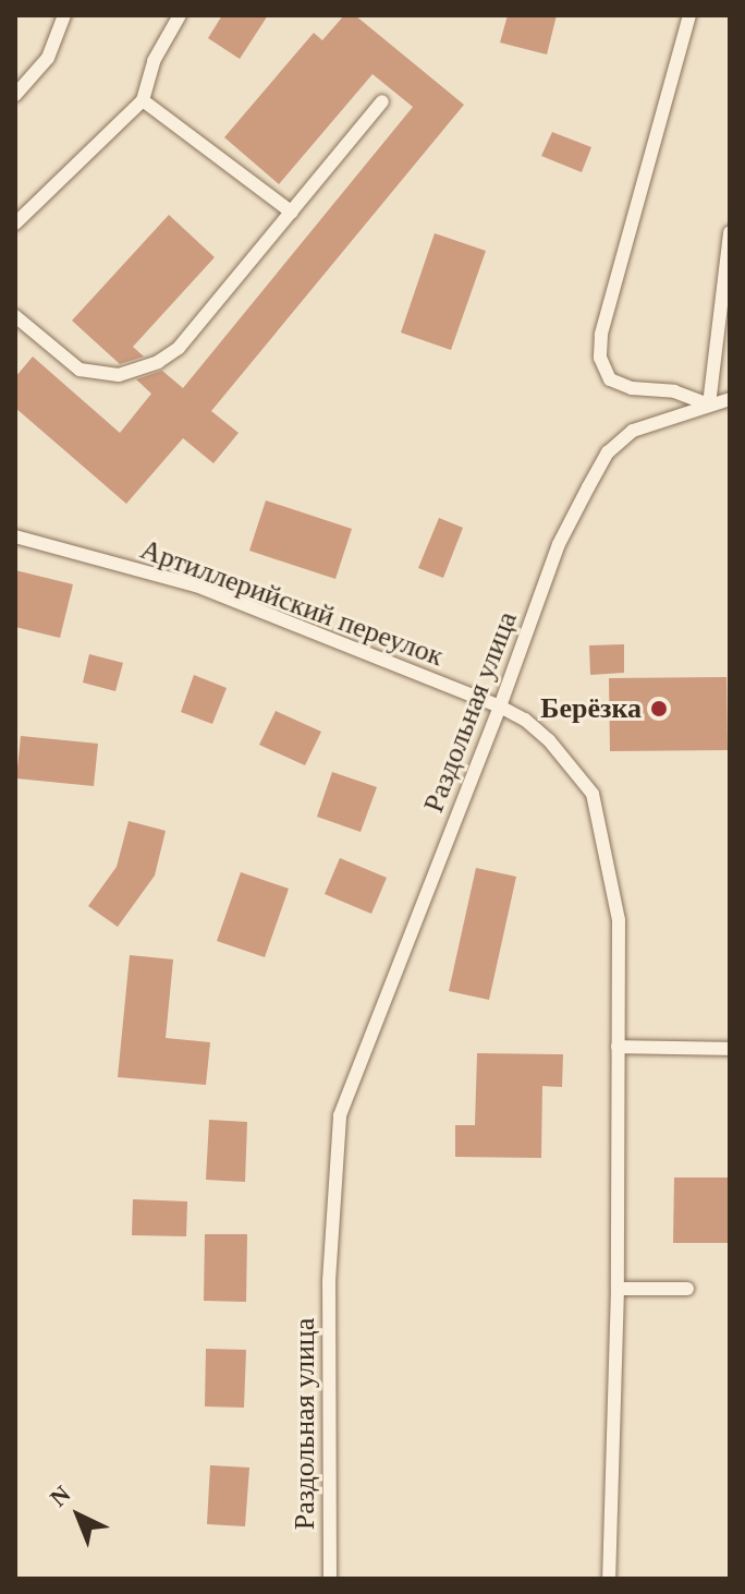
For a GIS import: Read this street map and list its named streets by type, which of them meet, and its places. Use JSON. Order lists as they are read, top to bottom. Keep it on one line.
{"streets":{"lane":["Артиллерийский переулок","Раздольная улица"]},"crossings":[["Артиллерийский переулок","Раздольная улица"]],"places":["Берёзка"],"north":"top left"}
